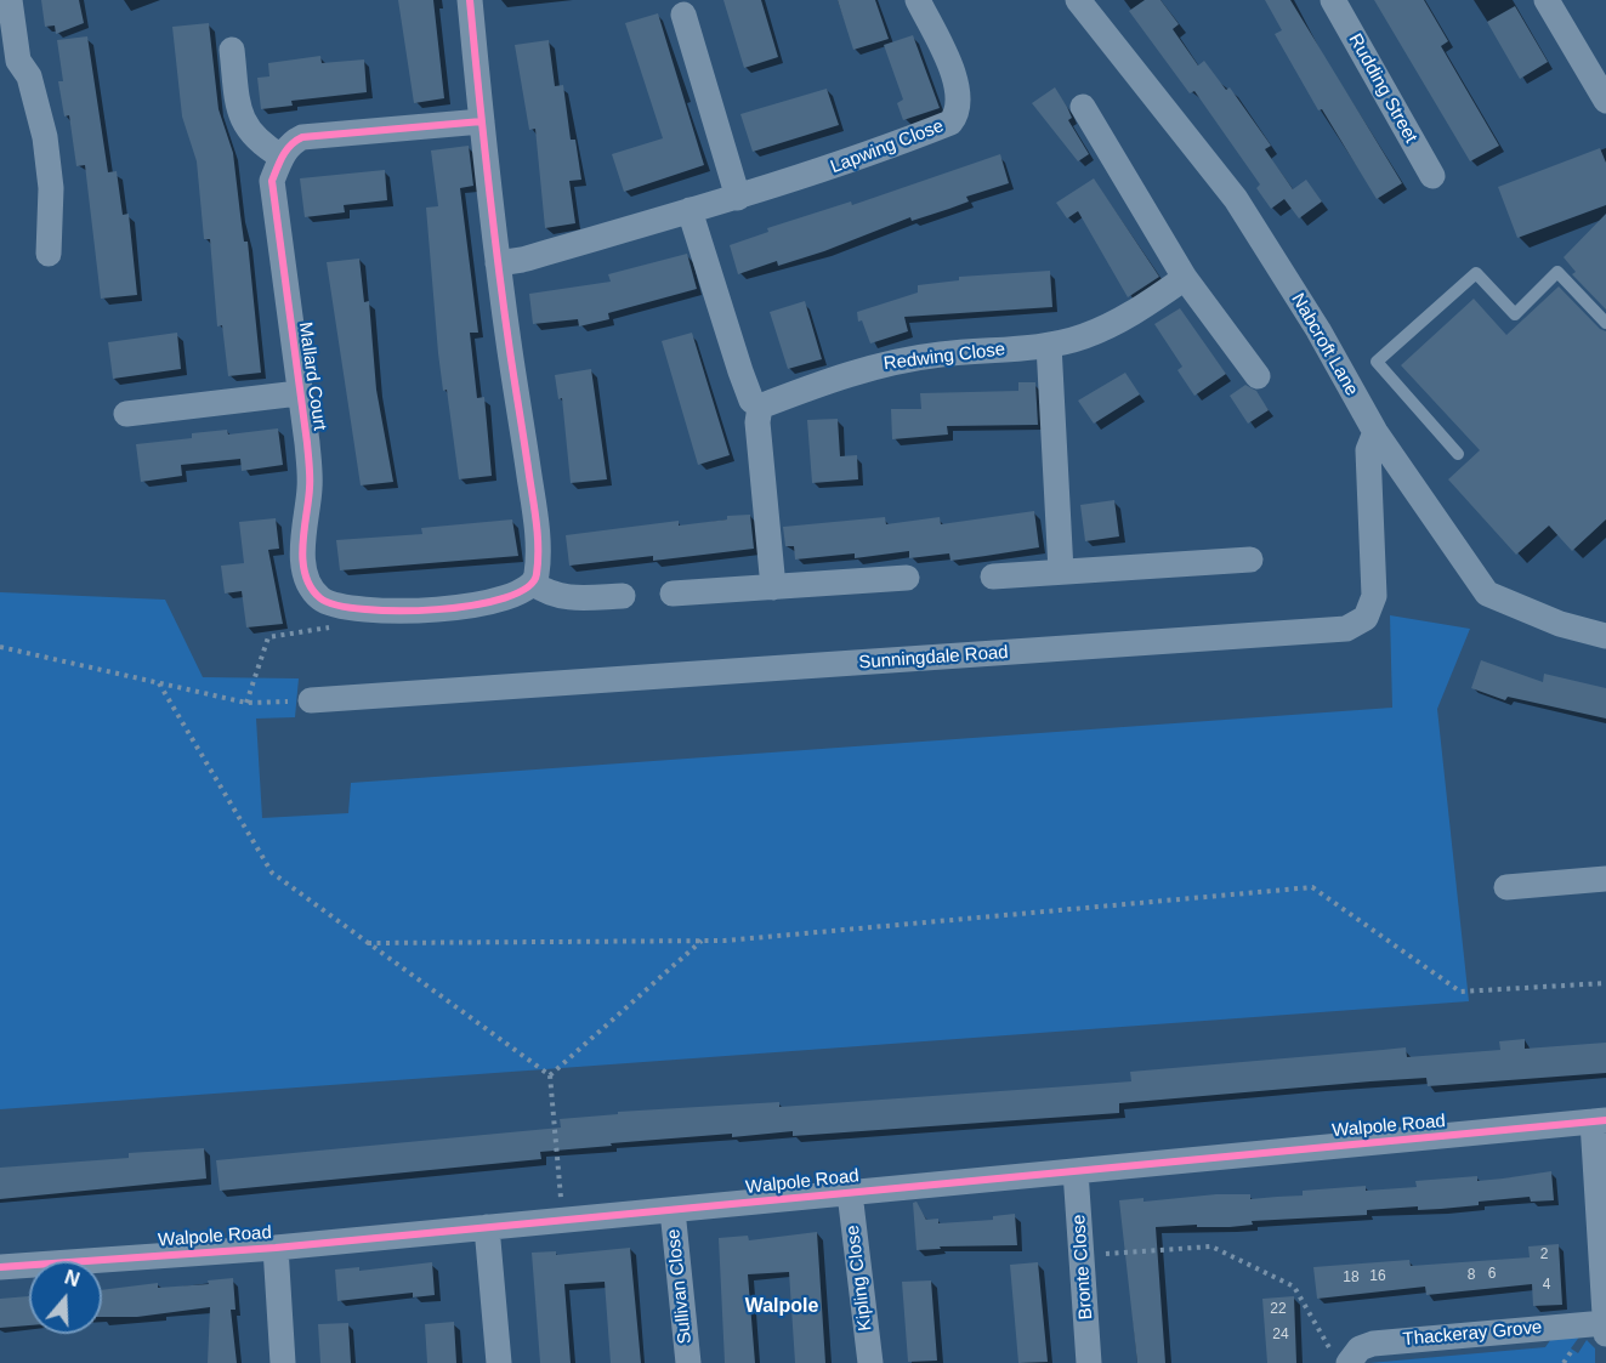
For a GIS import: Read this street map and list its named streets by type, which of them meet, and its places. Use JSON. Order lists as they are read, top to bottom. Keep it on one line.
{"streets":{"street":["Rudding Street","Lapwing Close","Nabcroft Lane","Redwing Close","Mallard Court","Sunningdale Road","Walpole Road","Bronte Close","Kipling Close","Sullivan Close","Thackeray Grove"]},"crossings":[["Nabcroft Lane","Sunningdale Road"],["Walpole Road","Bronte Close"],["Walpole Road","Kipling Close"],["Walpole Road","Sullivan Close"],["Walpole Road","Thackeray Grove"]],"districts":["Walpole"],"house_numbers":["2","6","8","16","18","4","22","24"],"north":"top"}
